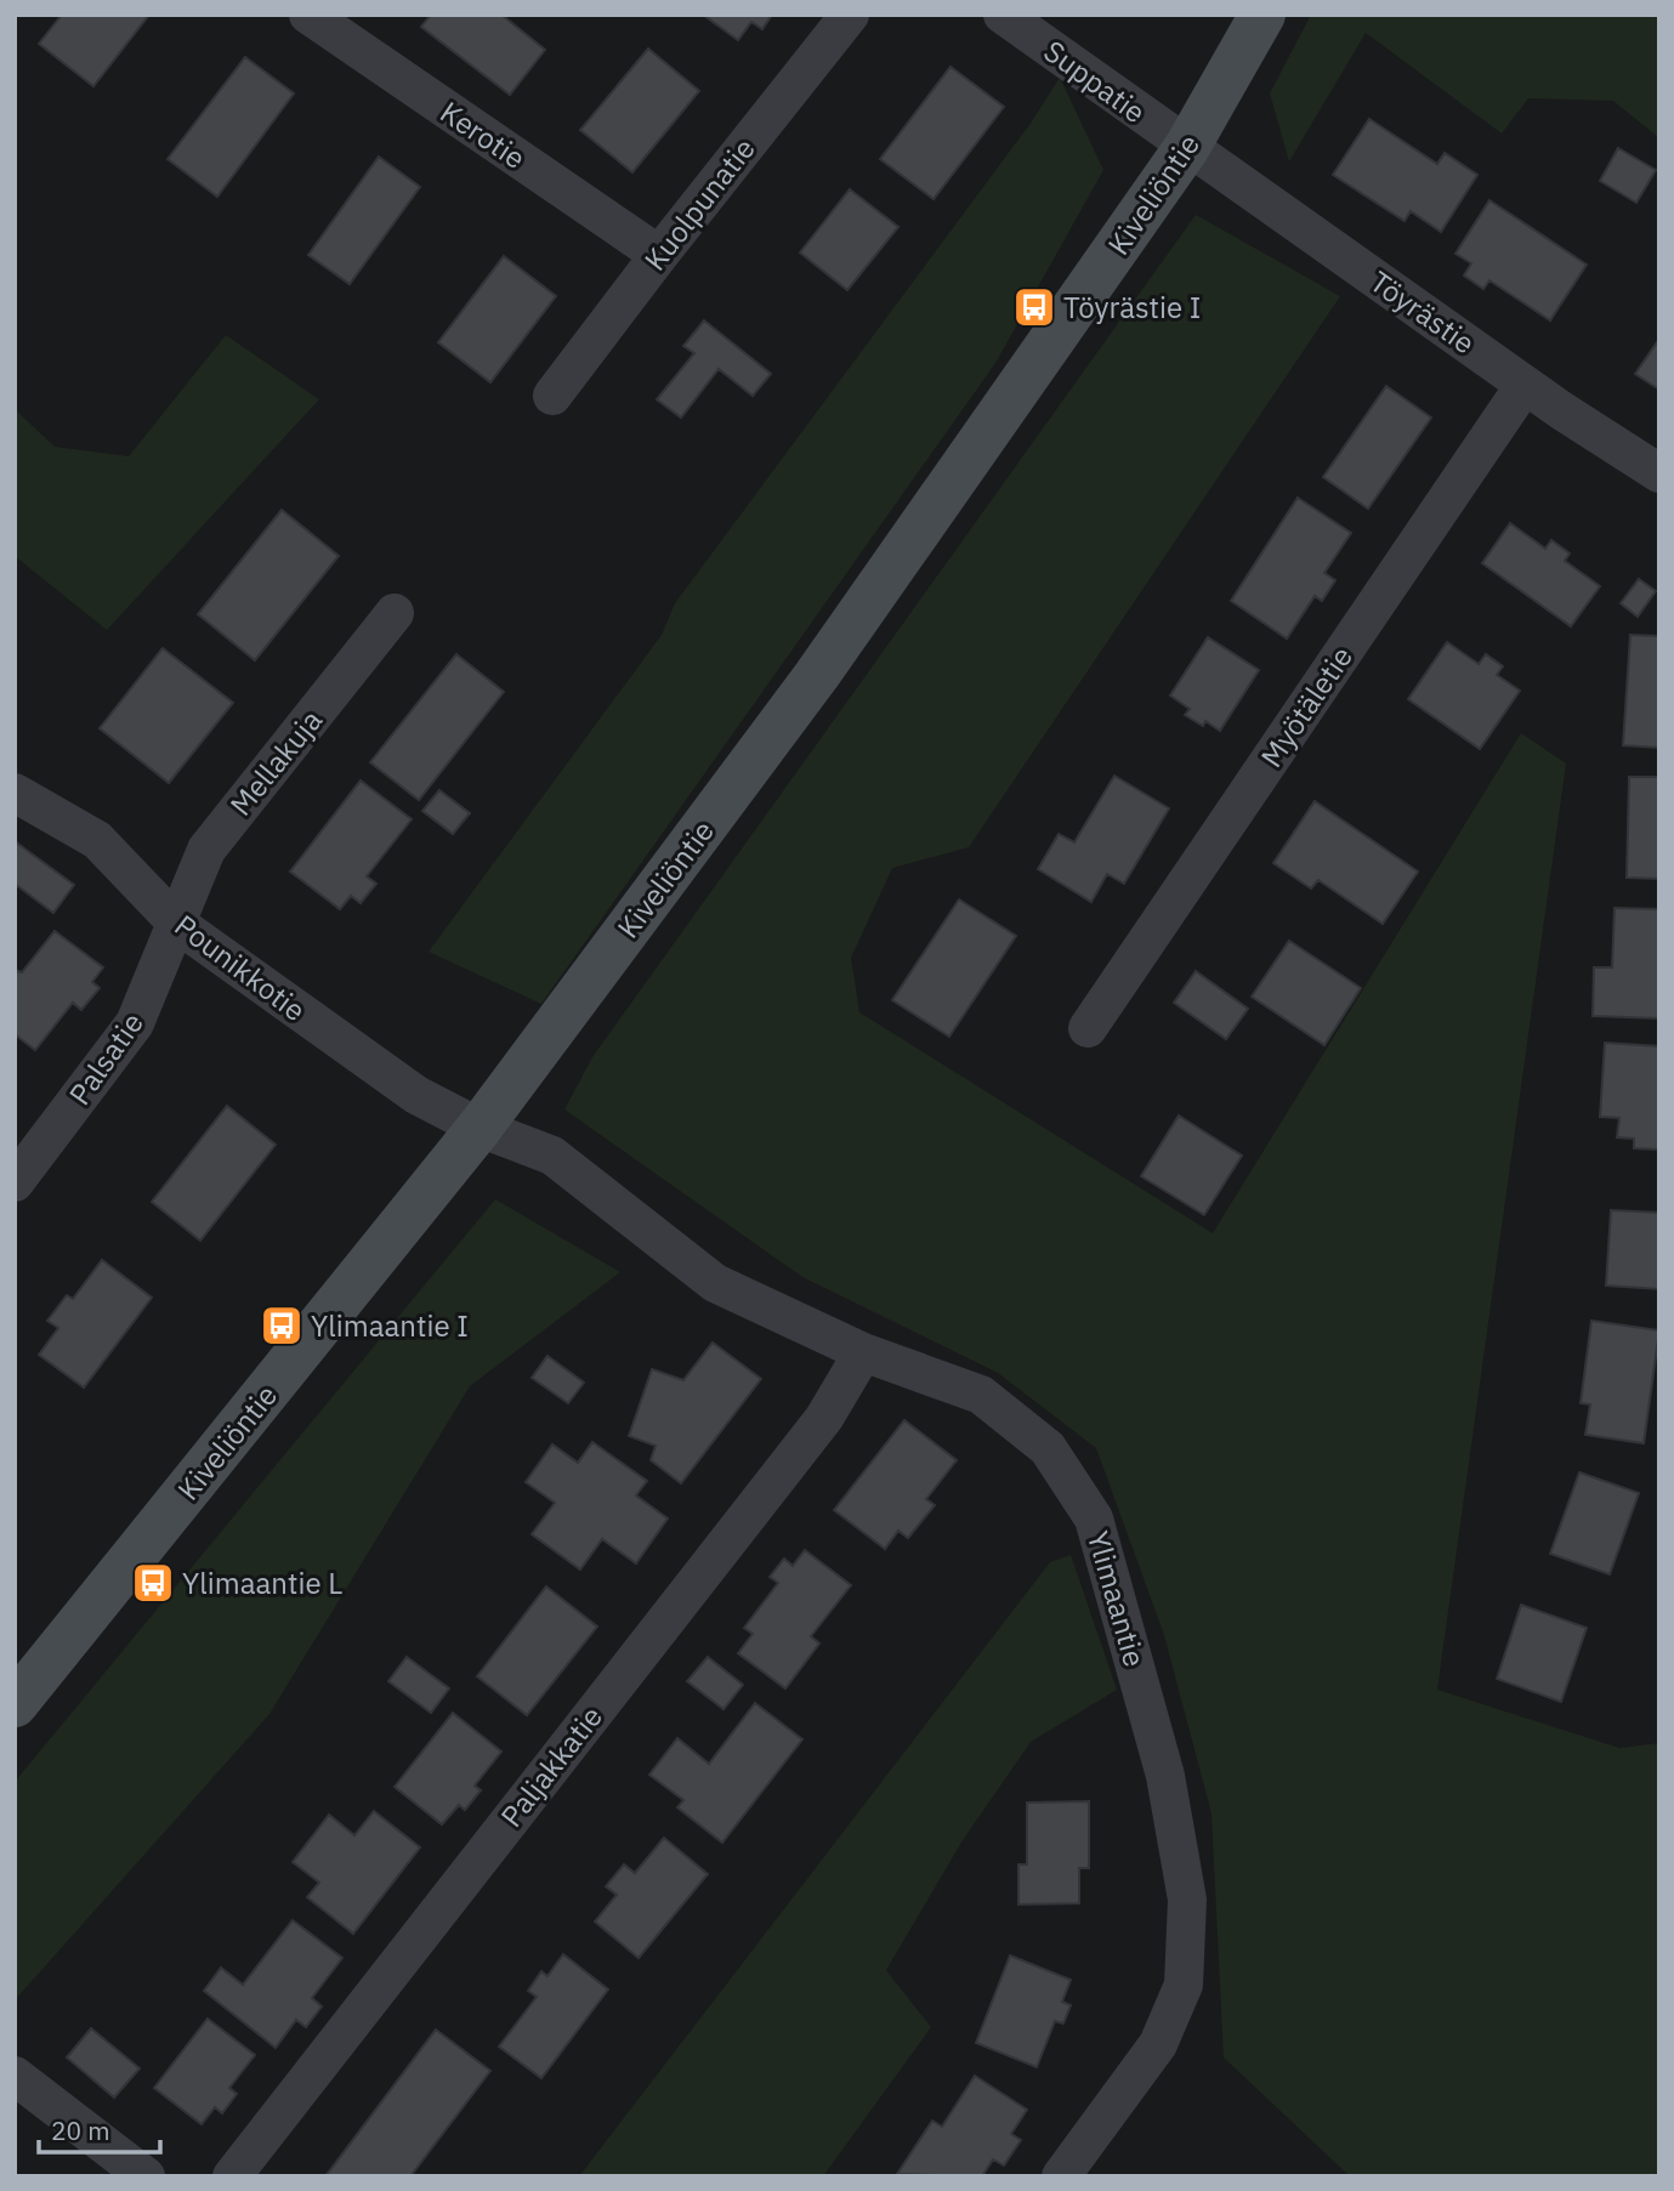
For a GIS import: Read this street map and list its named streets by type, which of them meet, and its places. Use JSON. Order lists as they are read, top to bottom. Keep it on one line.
{"streets":{"street":["Suppatie","Kerotie","Kiveliöntie","Kuolpunatie","Töyrästie","Myötäletie","Mellakuja","Pounikkotie","Palsatie","Ylimaantie","Paljakkatie"]},"crossings":[["Suppatie","Kiveliöntie"],["Suppatie","Töyrästie"],["Kerotie","Kuolpunatie"],["Kiveliöntie","Töyrästie"],["Kiveliöntie","Pounikkotie"],["Kiveliöntie","Ylimaantie"],["Töyrästie","Myötäletie"],["Mellakuja","Pounikkotie"],["Mellakuja","Palsatie"],["Pounikkotie","Palsatie"],["Pounikkotie","Ylimaantie"],["Ylimaantie","Paljakkatie"]],"places":{"bus stop":["Töyrästie I","Ylimaantie I","Ylimaantie L"]},"scale_bar":"20 m"}
